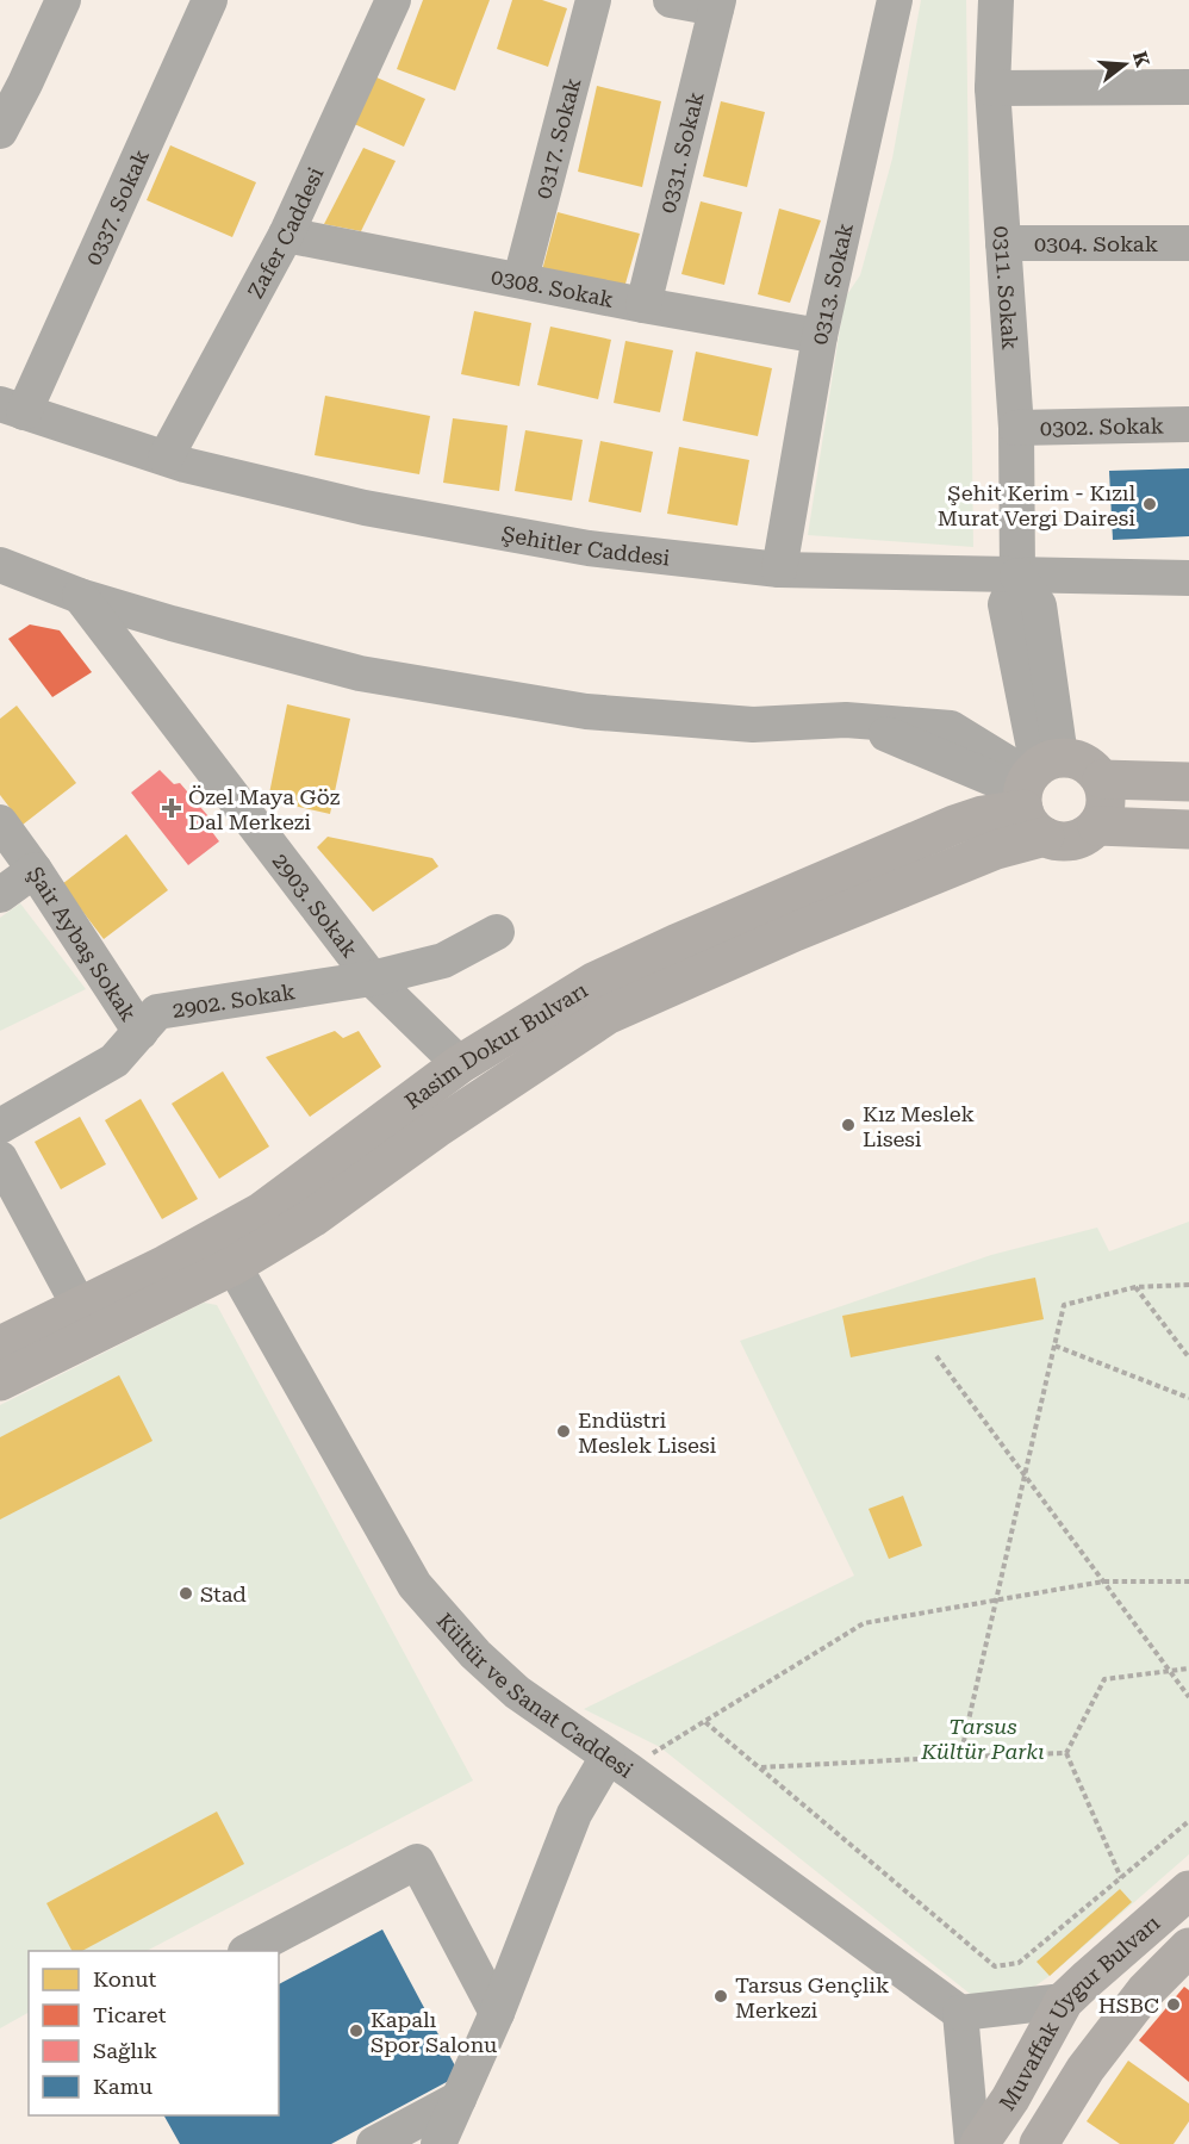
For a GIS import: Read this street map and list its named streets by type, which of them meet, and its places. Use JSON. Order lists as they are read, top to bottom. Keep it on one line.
{"streets":{"main road":["Rasim Dokur Bulvarı","Muvaffak Uygur Bulvarı"],"street":["0317. Sokak","0331. Sokak","0337. Sokak","Zafer Caddesi","0304. Sokak","0313. Sokak","0308. Sokak","0311. Sokak","0302. Sokak","Şehitler Caddesi","2903. Sokak","Şair Aybaş Sokak","2902. Sokak","Kültür ve Sanat Caddesi"]},"crossings":[["0317. Sokak","0308. Sokak"],["0331. Sokak","0308. Sokak"],["0337. Sokak","Şehitler Caddesi"],["Zafer Caddesi","0308. Sokak"],["Zafer Caddesi","Şehitler Caddesi"],["0304. Sokak","0311. Sokak"],["0313. Sokak","0308. Sokak"],["0313. Sokak","Şehitler Caddesi"],["0311. Sokak","0302. Sokak"],["0311. Sokak","Şehitler Caddesi"],["2903. Sokak","2902. Sokak"],["2903. Sokak","Rasim Dokur Bulvarı"],["Şair Aybaş Sokak","2902. Sokak"]],"parks":["Tarsus Kültür Parkı"],"places":{"other":["Şehit Kerim - Kızıl Murat Vergi Dairesi","Kız Meslek Lisesi","Endüstri Meslek Lisesi","Stad","Tarsus Gençlik Merkezi","HSBC","Kapalı Spor Salonu"],"health":["Özel Maya Göz Dal Merkezi"]},"legend":["Konut","Ticaret","Sağlık","Kamu"],"north":"right"}
